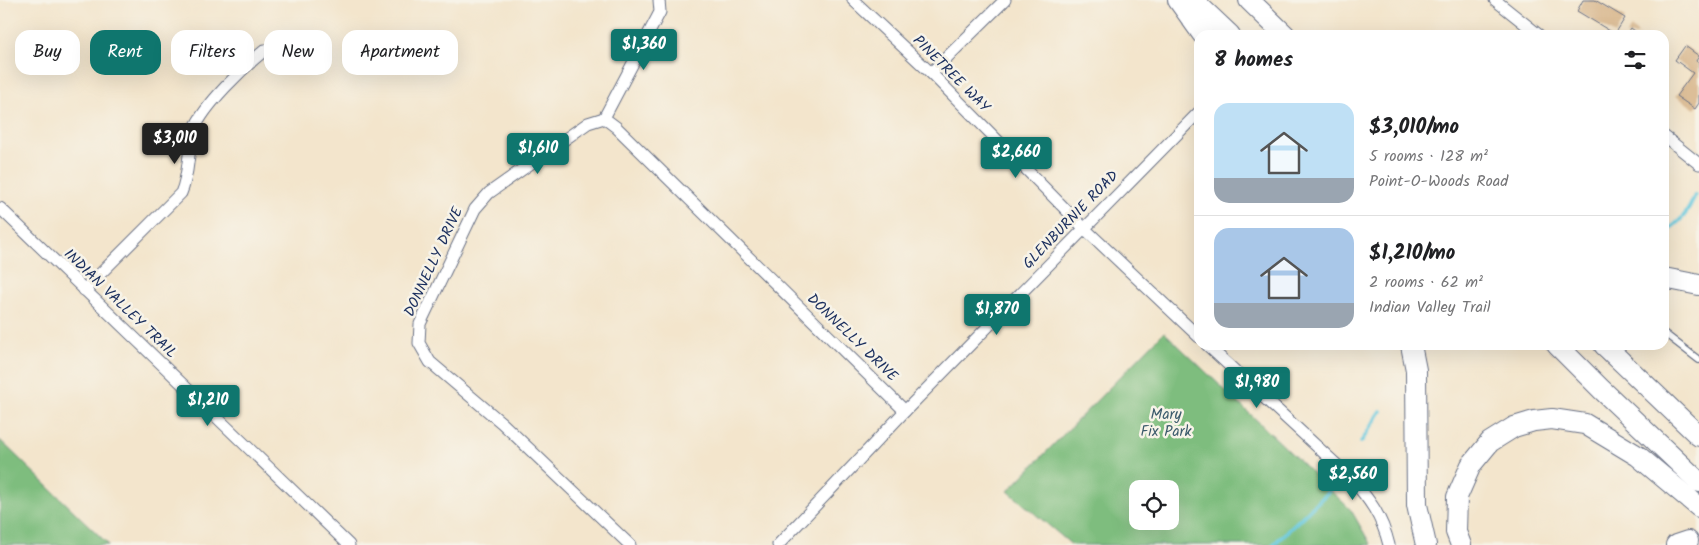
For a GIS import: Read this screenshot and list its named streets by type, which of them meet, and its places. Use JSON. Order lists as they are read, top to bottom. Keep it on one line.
{"streets":{"street":["PINETREE WAY","GLENBURNIE ROAD","DONNELLY DRIVE","INDIAN VALLEY TRAIL"]},"crossings":[["PINETREE WAY","GLENBURNIE ROAD"],["GLENBURNIE ROAD","DONNELLY DRIVE"]],"parks":["Mary Fix Park"],"page":{"price":["$1,360","$3,010","$1,610","$2,660","$1,870","$1,980","$1,210","$2,560"],"chip":["Buy","Rent","Filters","New","Apartment"],"heading":"8 homes","list":[{"name":"$3,010/mo","note":"5 rooms · 128 m² · Point-O-Woods Road"},{"name":"$1,210/mo","note":"2 rooms · 62 m² · Indian Valley Trail"}]}}
